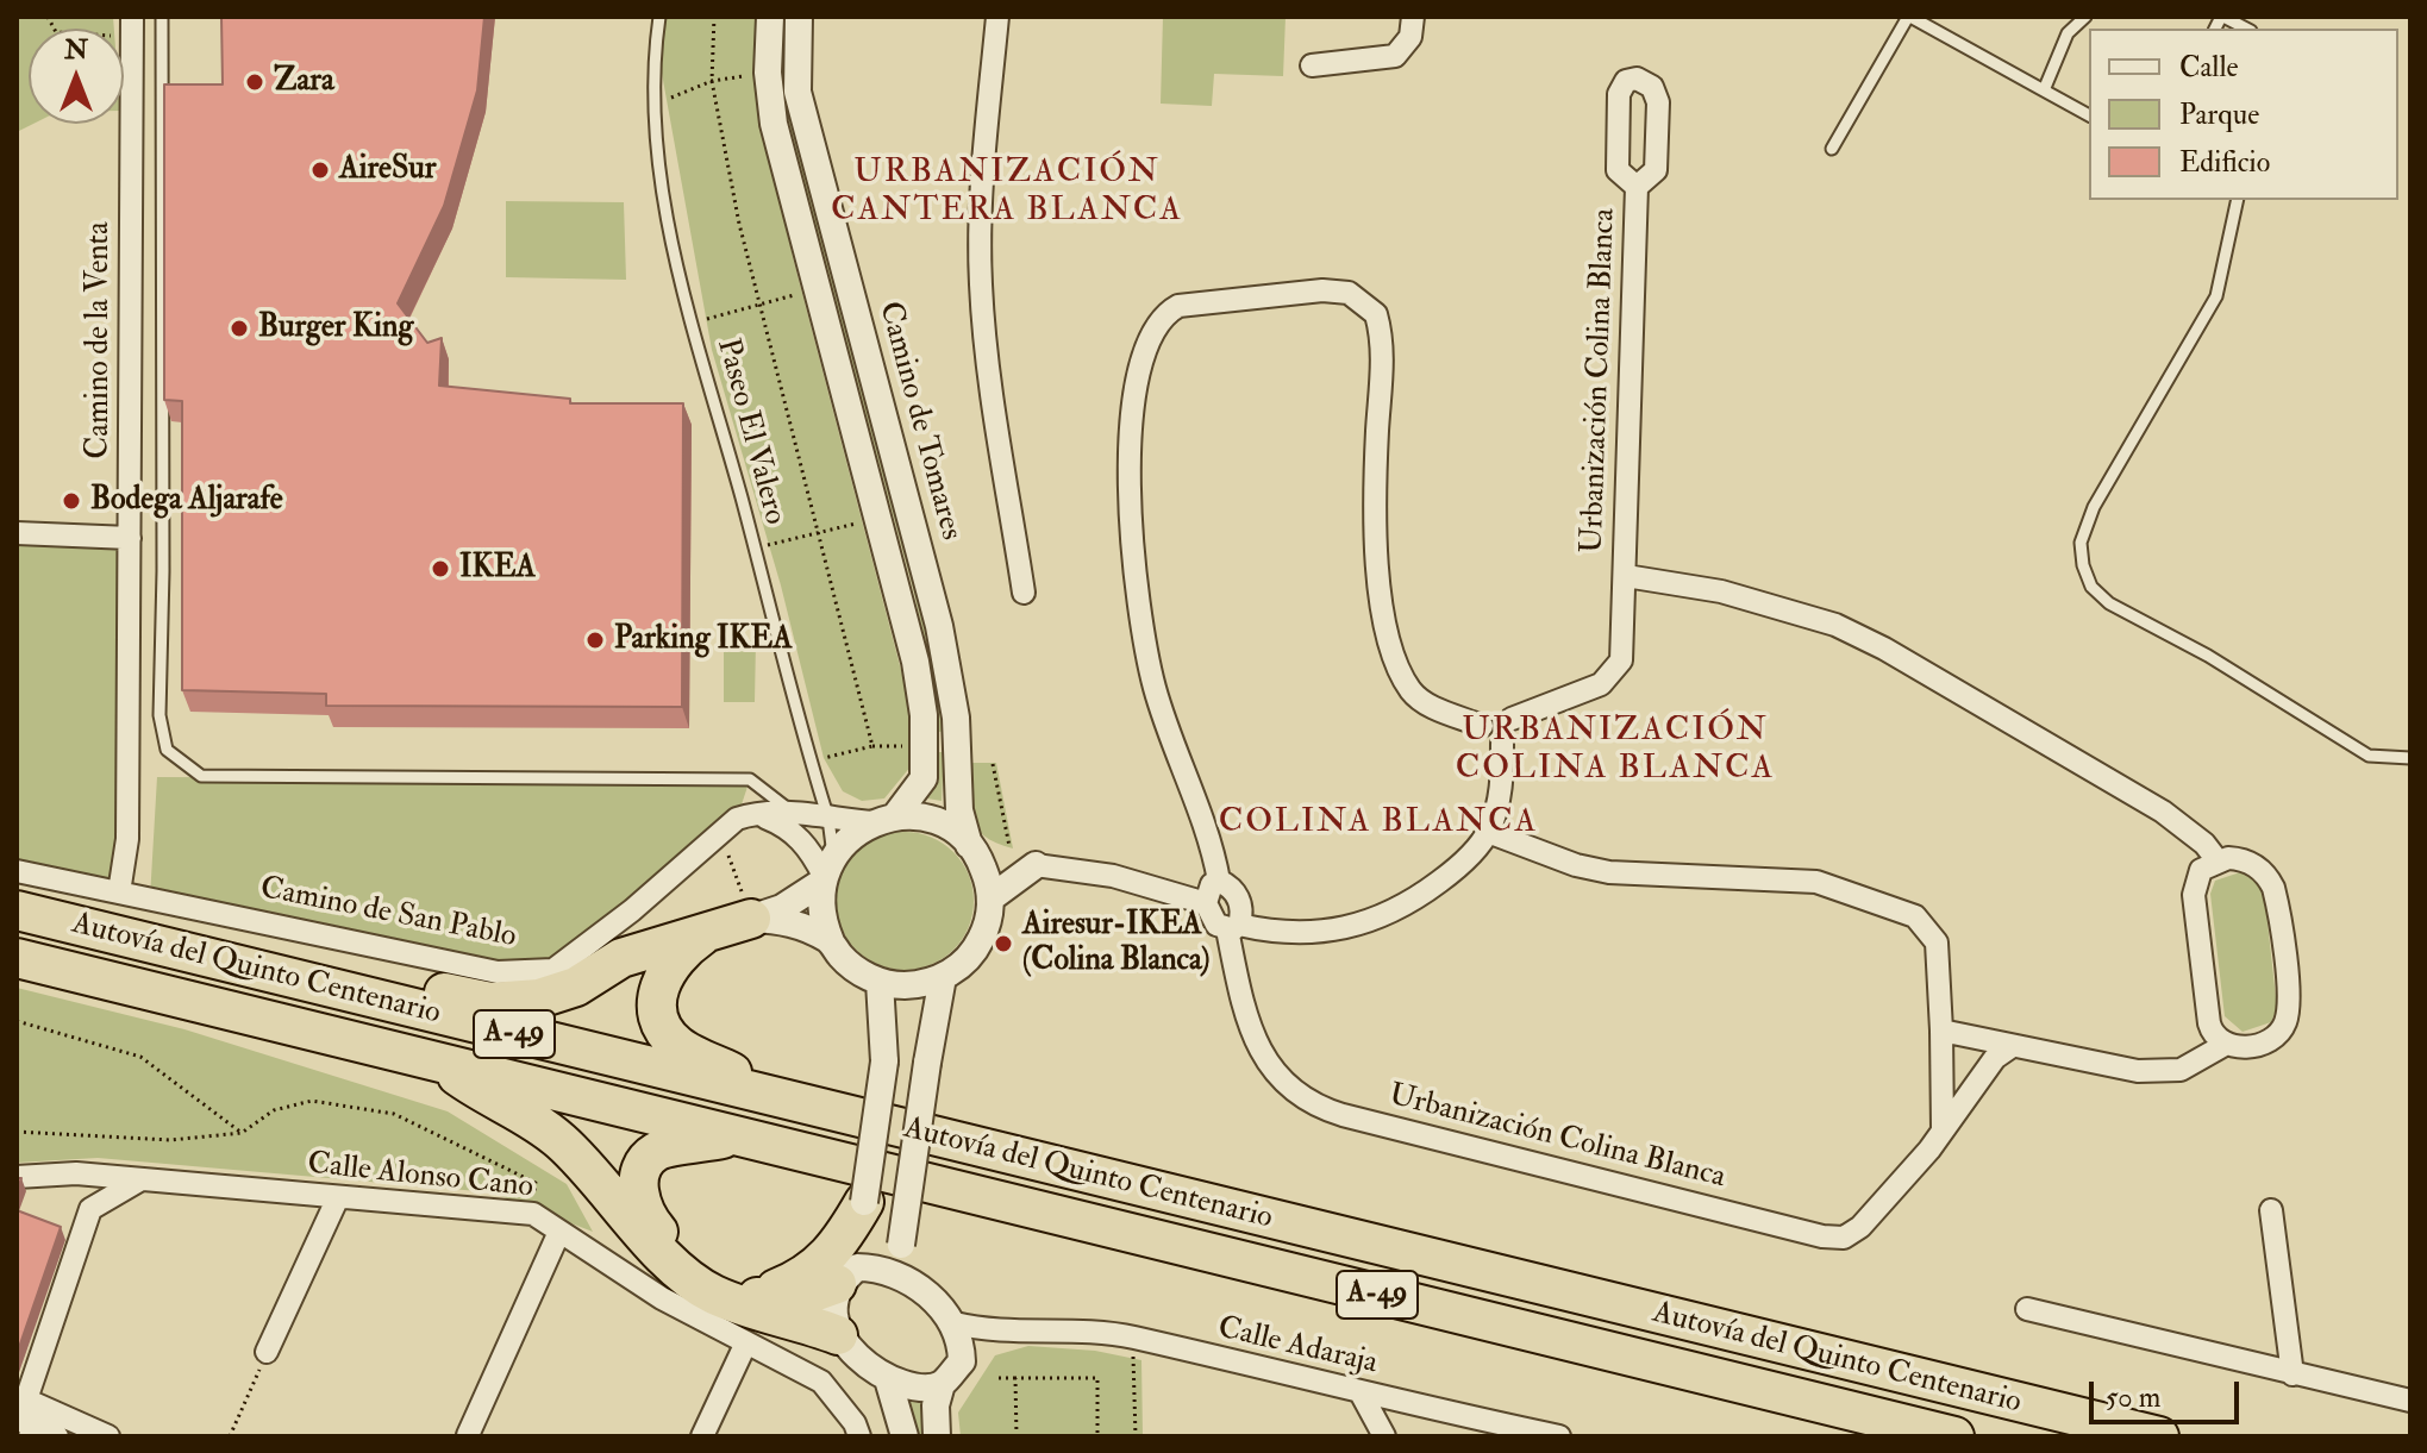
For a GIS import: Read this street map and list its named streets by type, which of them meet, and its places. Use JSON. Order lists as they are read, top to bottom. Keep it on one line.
{"streets":{"highway":["Autovía del Quinto Centenario","A-49"],"street":["Camino de la Venta","Urbanización Colina Blanca","Camino de Tomares","Camino de San Pablo","Calle Alonso Cano","Calle Adaraja"],"lane":["Paseo El Valero"]},"crossings":[["Camino de la Venta","Camino de San Pablo"],["Camino de Tomares","Paseo El Valero"]],"districts":["URBANIZACIÓN CANTERA BLANCA","URBANIZACIÓN COLINA BLANCA","COLINA BLANCA"],"places":["Zara","AireSur","Burger King","Bodega Aljarafe","IKEA","Parking IKEA","Airesur-IKEA (Colina Blanca)"],"legend":["Calle","Parque","Edificio"],"scale_bar":"50 m","north":"top"}
